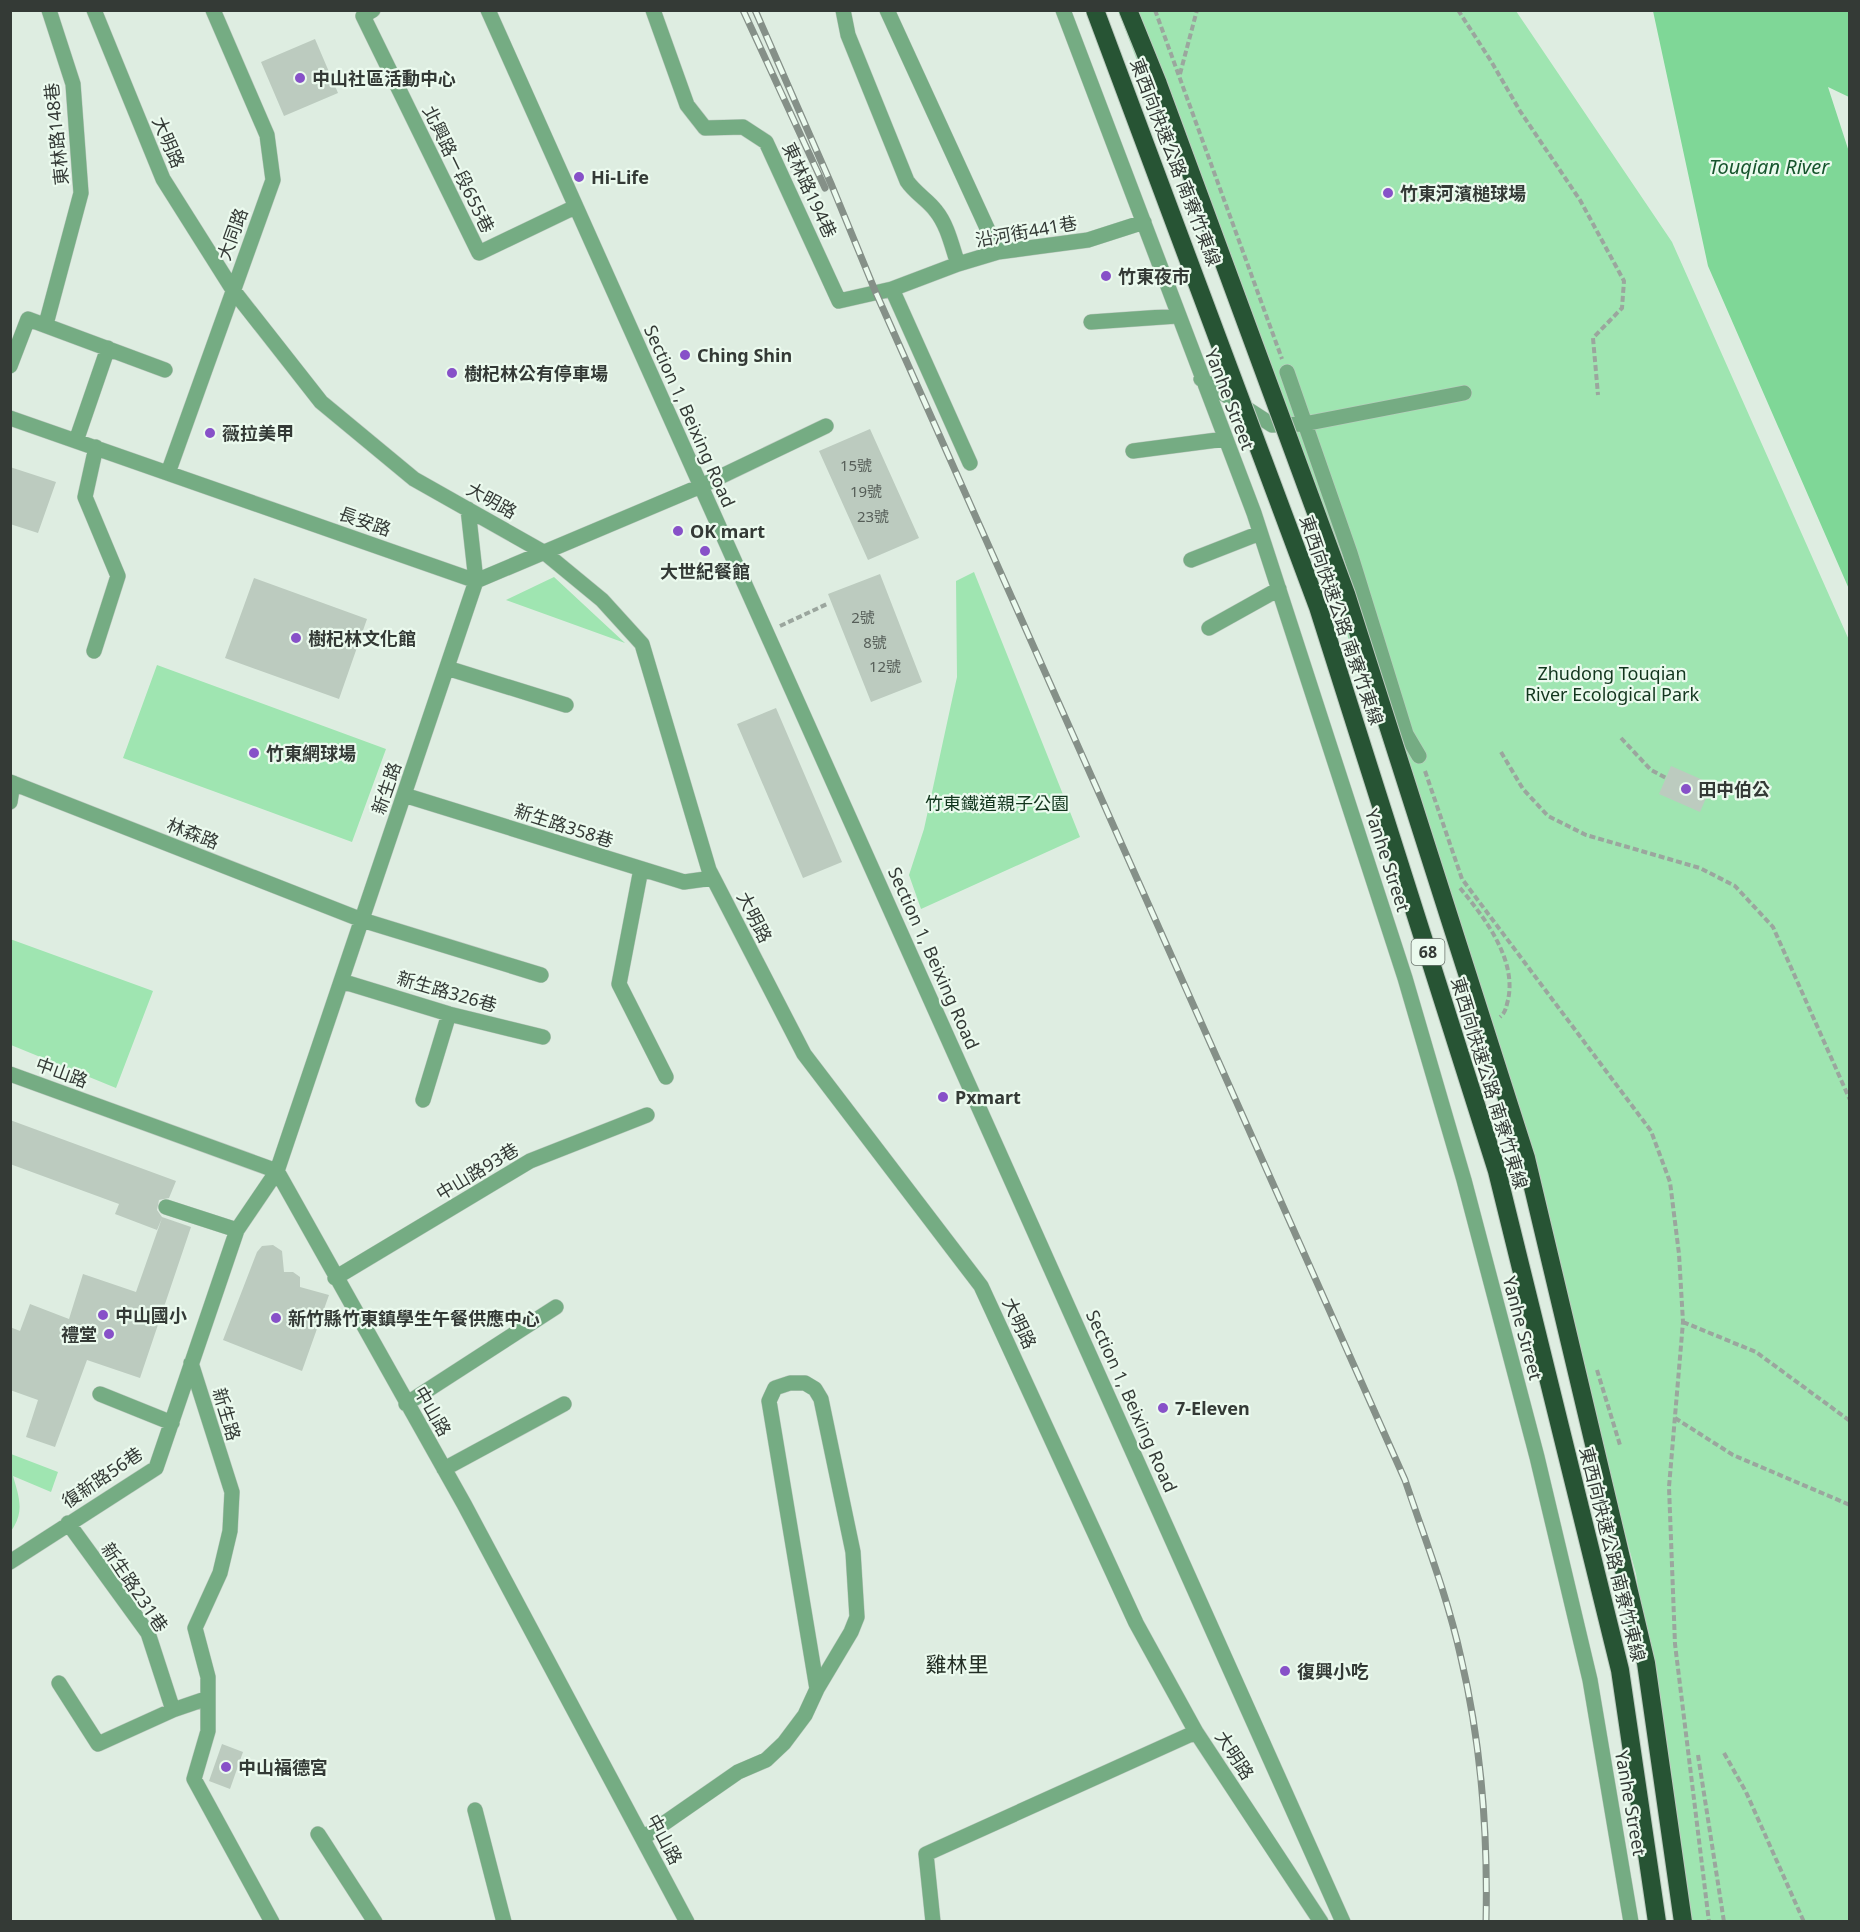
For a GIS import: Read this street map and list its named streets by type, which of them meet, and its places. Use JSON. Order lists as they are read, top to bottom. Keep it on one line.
{"streets":{"highway":["東西向快速公路 南寮竹東線","68"],"street":["東林路148巷","大明路","北興路ㄧ段655巷","東林路194巷","沿河街441巷","大同路","Yanhe Street","Section 1, Beixing Road","長安路","新生路","新生路358巷","林森路","新生路326巷","中山路","中山路93巷","復新路56巷","新生路231巷"]},"crossings":[["大明路","大同路"],["大明路","新生路"],["大明路","新生路358巷"],["北興路ㄧ段655巷","Section 1, Beixing Road"],["東林路194巷","沿河街441巷"],["沿河街441巷","Yanhe Street"],["大同路","長安路"],["長安路","新生路"],["新生路","新生路358巷"],["新生路","林森路"],["新生路","新生路326巷"],["新生路","中山路"],["新生路","復新路56巷"],["中山路","中山路93巷"],["復新路56巷","新生路231巷"]],"districts":["雞林里"],"water":["Touqian River"],"parks":["Zhudong Touqian River Ecological Park","竹東鐵道親子公園"],"places":["中山社區活動中心","Hi-Life","竹東河濱槌球場","竹東夜市","Ching Shin","樹杞林公有停車場","薇拉美甲","OK mart","大世紀餐館","樹杞林文化館","竹東網球場","田中伯公","Pxmart","中山國小","新竹縣竹東鎮學生午餐供應中心","禮堂","7-Eleven","復興小吃","中山福德宮"],"house_numbers":["15號","19號","23號","2號","8號","12號"]}
